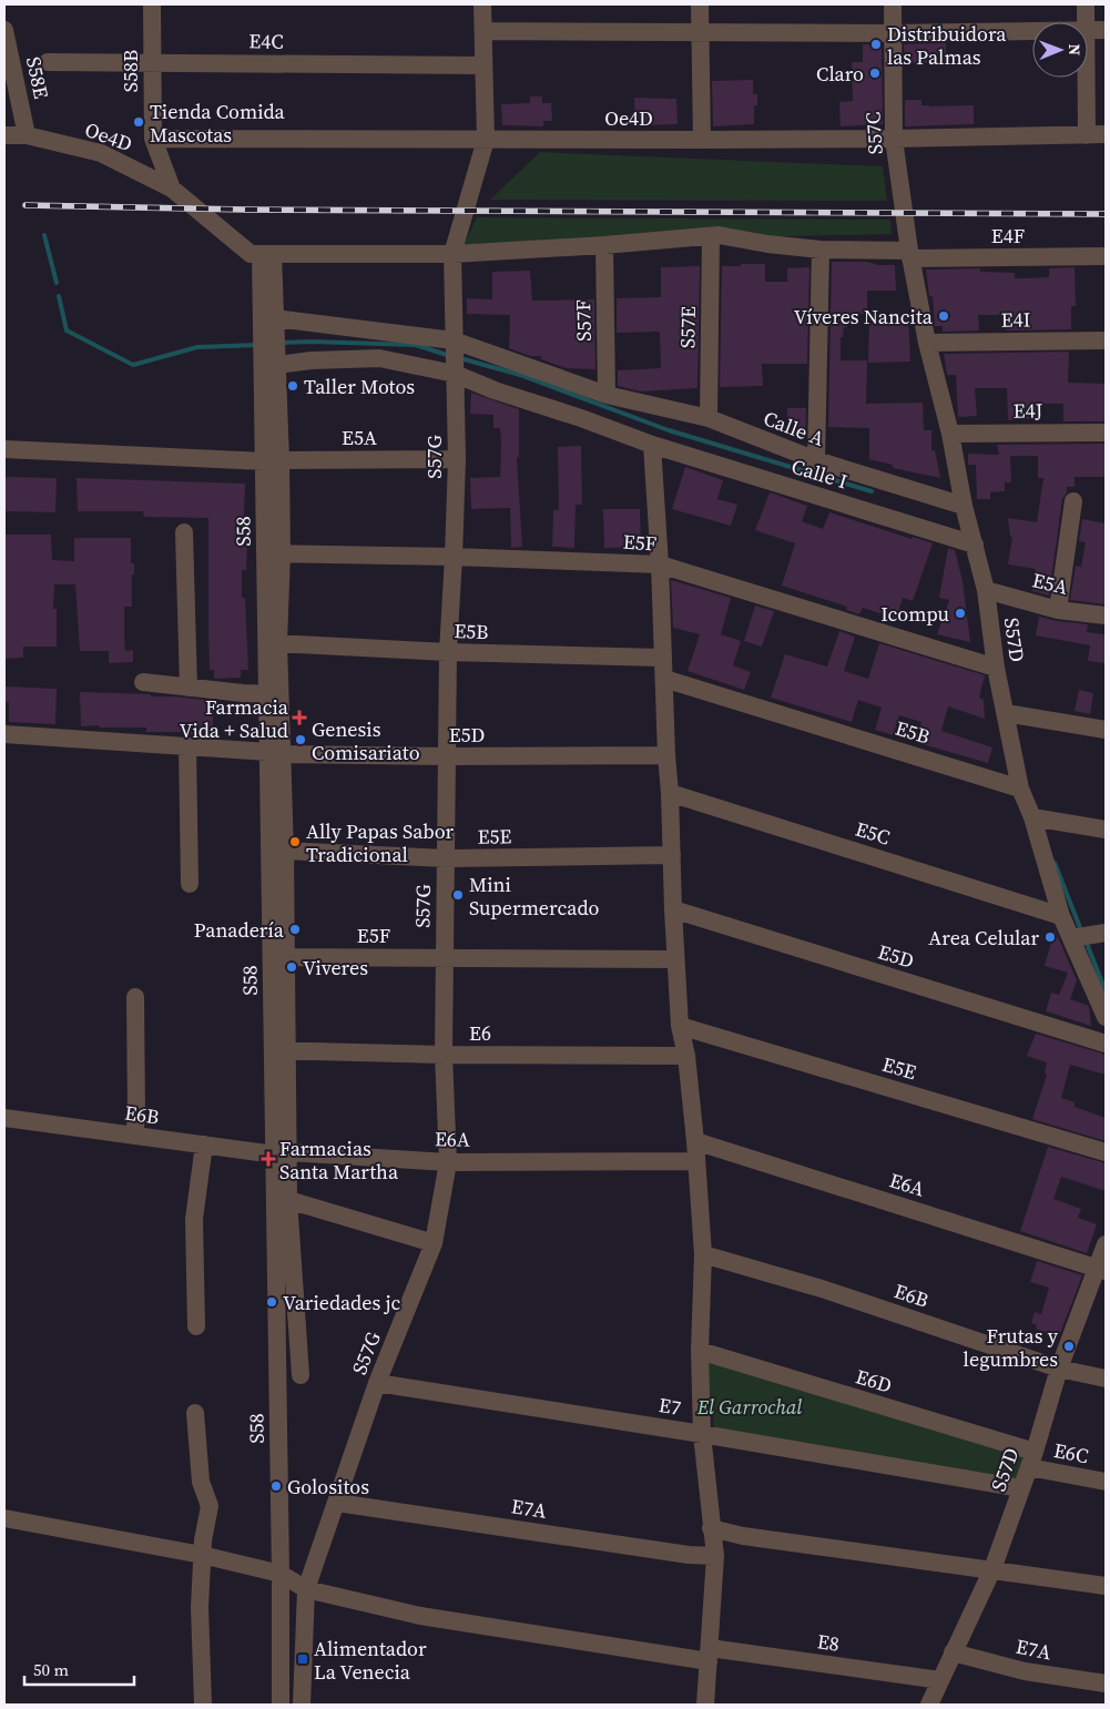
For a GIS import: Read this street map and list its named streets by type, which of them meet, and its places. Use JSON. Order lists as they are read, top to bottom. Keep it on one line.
{"streets":{"street":["E4C","S58B","S58E","Oe4D","S57C","E4F","E4I","S57F","S57E","E4J","Calle A","E5A","S57G","Calle I","S58","E5F","E5B","S57D","E5D","E5C","E5E","E6","E6B","E6A","E6D","E7","E6C","E7A","E8"]},"crossings":[["E4C","S58B"],["E4C","S57G"],["S58B","Oe4D"],["S58E","Oe4D"],["Oe4D","S57C"],["Oe4D","E4F"],["Oe4D","S57G"],["Oe4D","S58"],["S57C","E4F"],["S57C","S57D"],["E4F","S57F"],["E4F","S57E"],["E4F","S57G"],["E4F","S58"],["E4F","S57D"],["E4I","S57D"],["S57F","Calle A"],["S57E","Calle A"],["E4J","S57D"],["Calle A","S57G"],["Calle A","S58"],["Calle A","S57D"],["E5A","S57G"],["E5A","S58"],["E5A","S57D"],["S57G","Calle I"],["S57G","E5F"],["S57G","E5B"],["S57G","E5D"],["S57G","E5E"],["S57G","E6"],["S57G","E6A"],["S57G","E7"],["S57G","E7A"],["S57G","E8"],["Calle I","S58"],["Calle I","S57D"],["S58","E5F"],["S58","E5B"],["S58","E5D"],["S58","E5E"],["S58","E6"],["S58","E6B"],["S58","E6A"],["E5F","S57D"],["E5B","S57D"],["S57D","E5C"],["S57D","E6B"],["S57D","E6A"],["S57D","E6D"],["S57D","E7"],["S57D","E6C"],["S57D","E7A"],["S57D","E8"],["E6B","E6A"],["E6D","E6C"]],"parks":["El Garrochal"],"places":{"other":["Distribuidora las Palmas","Claro","Tienda Comida Mascotas","Víveres Nancita","Taller Motos","Icompu","Genesis Comisariato","Ally Papas Sabor Tradicional","Mini Supermercado","Panadería","Area Celular","Viveres","Variedades jc","Frutas y legumbres","Golositos"],"health":["Farmacia Vida + Salud","Farmacias Santa Martha"],"transit":["Alimentador La Venecia"]},"scale_bar":"50 m","north":"right"}
